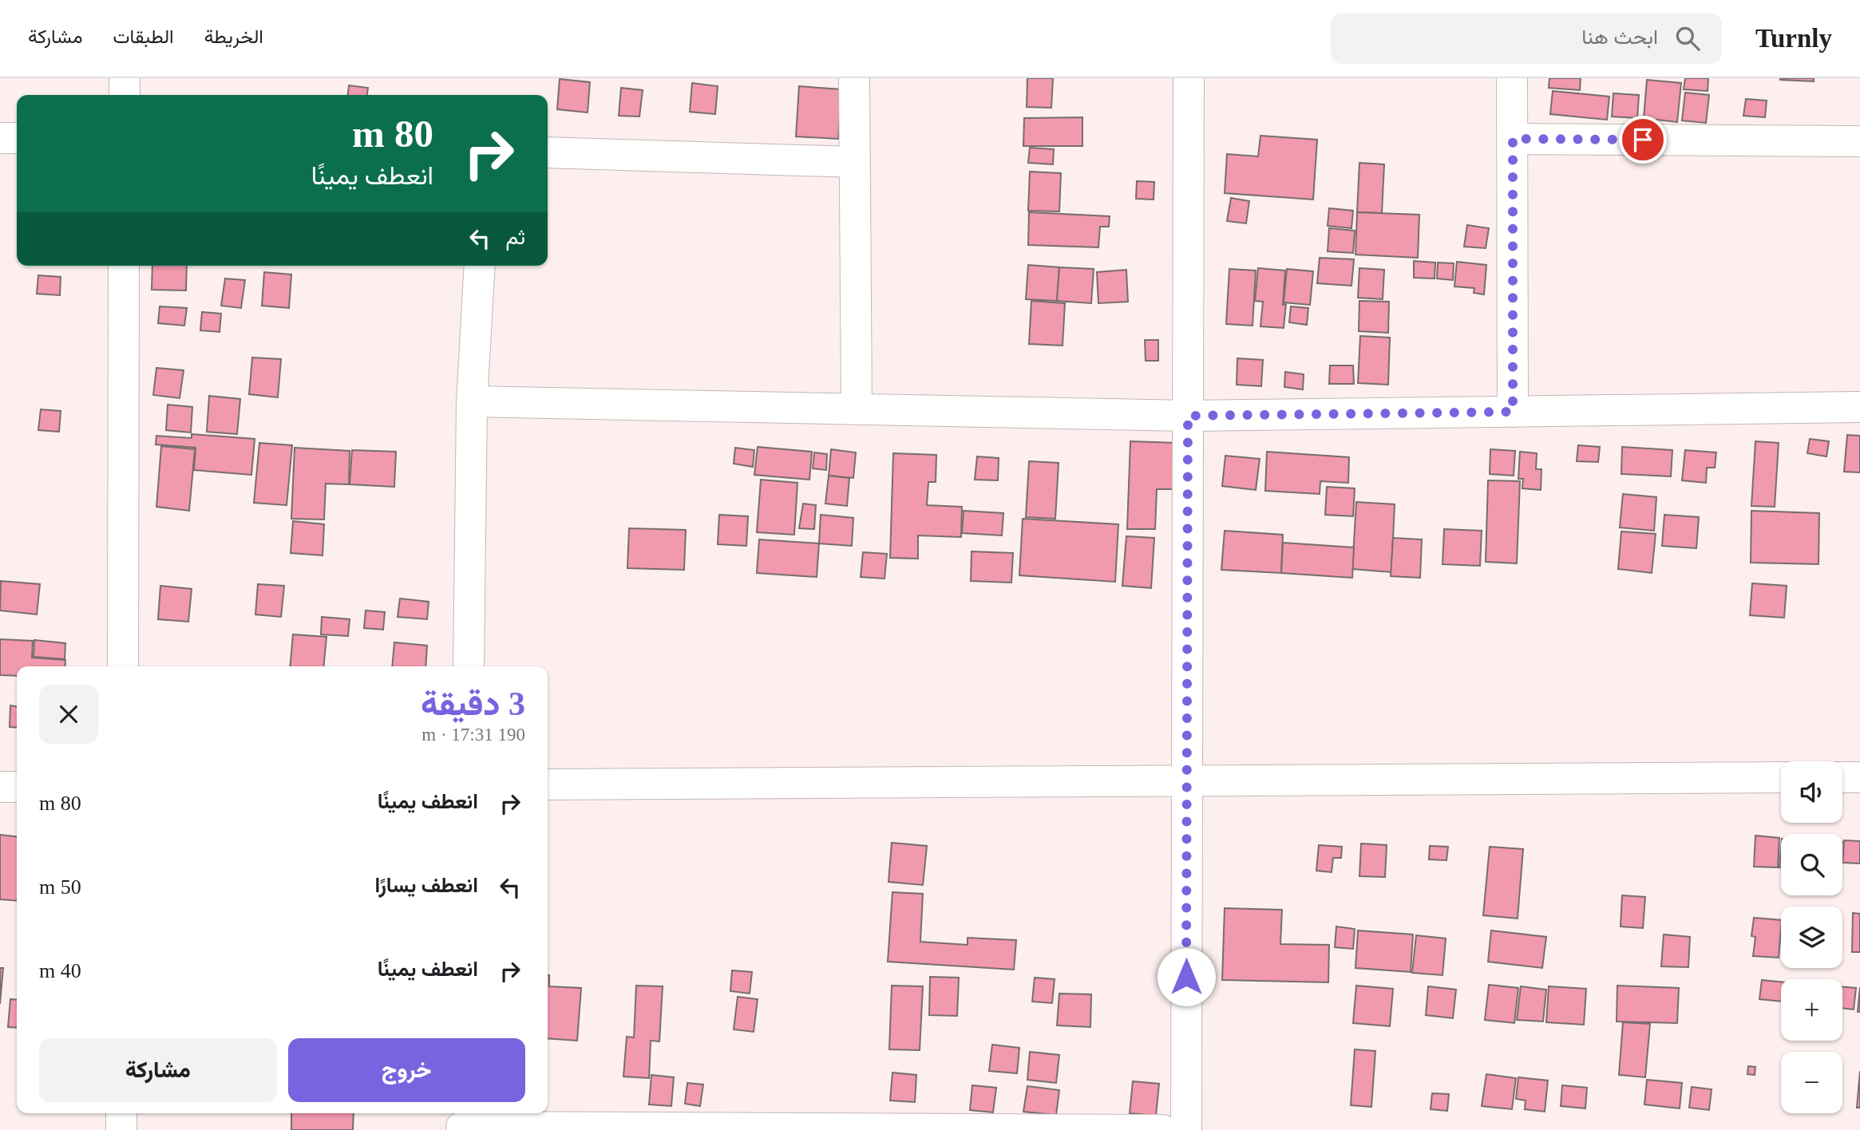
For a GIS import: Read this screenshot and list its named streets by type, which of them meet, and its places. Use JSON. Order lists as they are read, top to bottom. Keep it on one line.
{"page":{"header":"Turnly","search":"ابحث هنا","nav":["الخريطة","الطبقات","مشاركة"],"turn":["80 m","انعطف يمينًا"],"then":"ثم","heading":["3 دقيقة","190 m · 17:31"],"map_buttons":["+","−"],"list":[{"name":"انعطف يمينًا","value":"80 m"},{"name":"انعطف يسارًا","value":"50 m"},{"name":"انعطف يمينًا","value":"40 m"}],"buttons":["خروج","مشاركة"]}}
